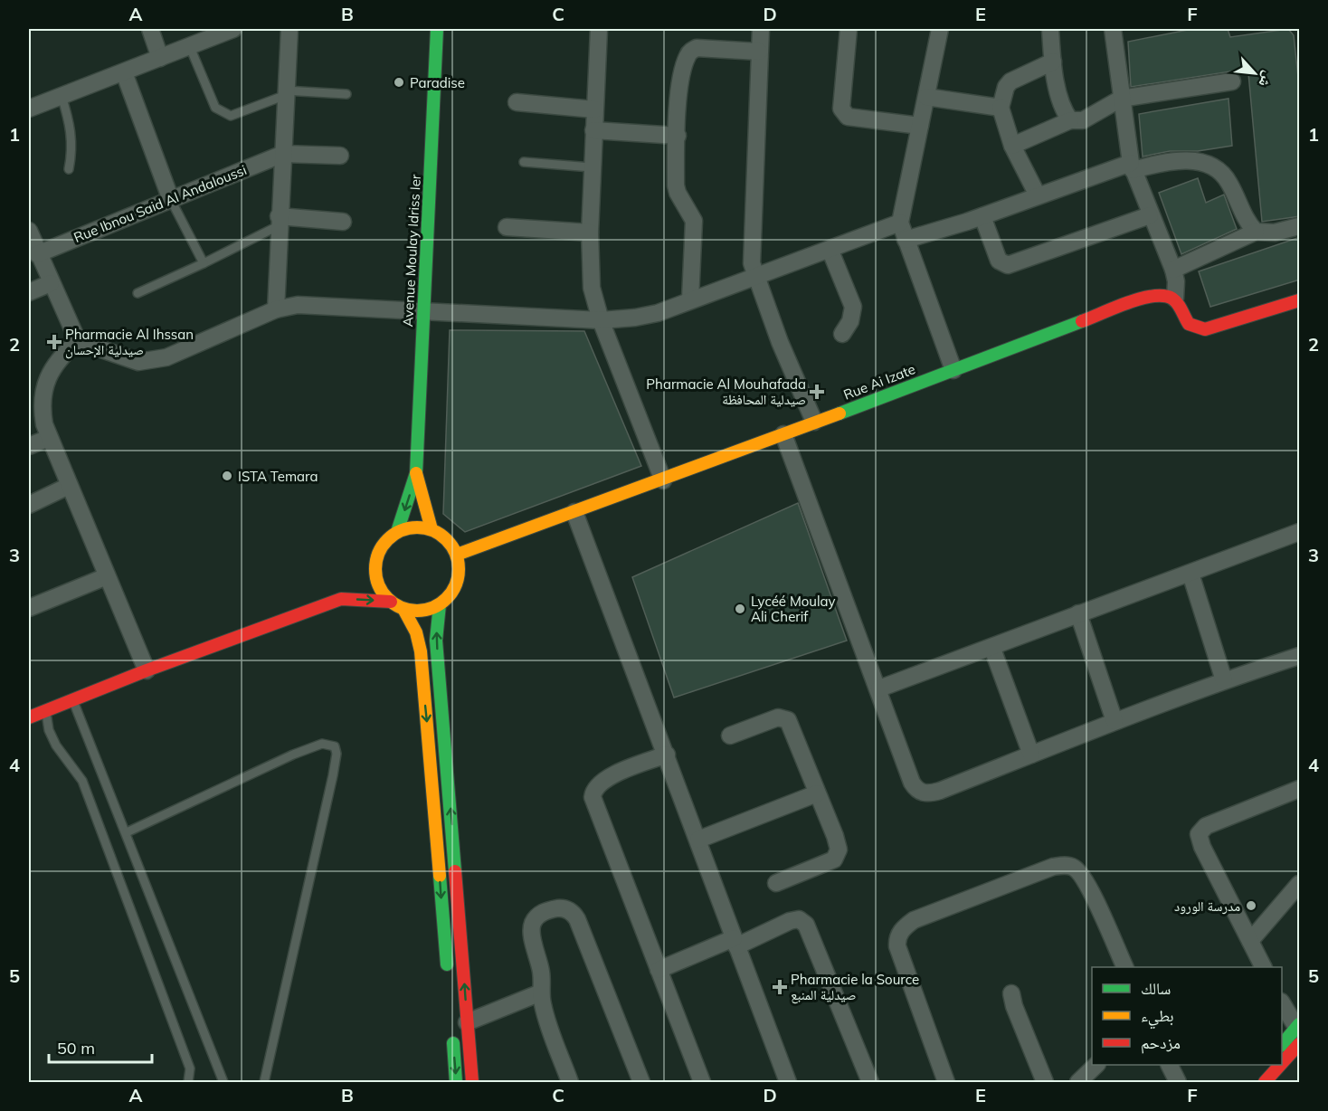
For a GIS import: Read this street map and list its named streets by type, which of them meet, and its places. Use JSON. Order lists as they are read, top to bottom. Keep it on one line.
{"streets":{"street":["Rue Ibnou Said Al Andaloussi","Avenue Moulay Idriss Ier","Rue Ai Izate"]},"places":{"other":["Paradise","ISTA Temara","Lycéé Moulay Ali Cherif","مدرسة الورود"],"health":["Pharmacie Al Ihssan صيدلية الإحسان","Pharmacie Al Mouhafada صيدلية المحافظة","Pharmacie la Source صيدلية المنبع"]},"legend":["سالك","بطيء","مزدحم"],"scale_bar":"50 m","north":"bottom right","grid":{"columns":["A","B","C","D","E","F"],"rows":["1","2","3","4","5"]}}
